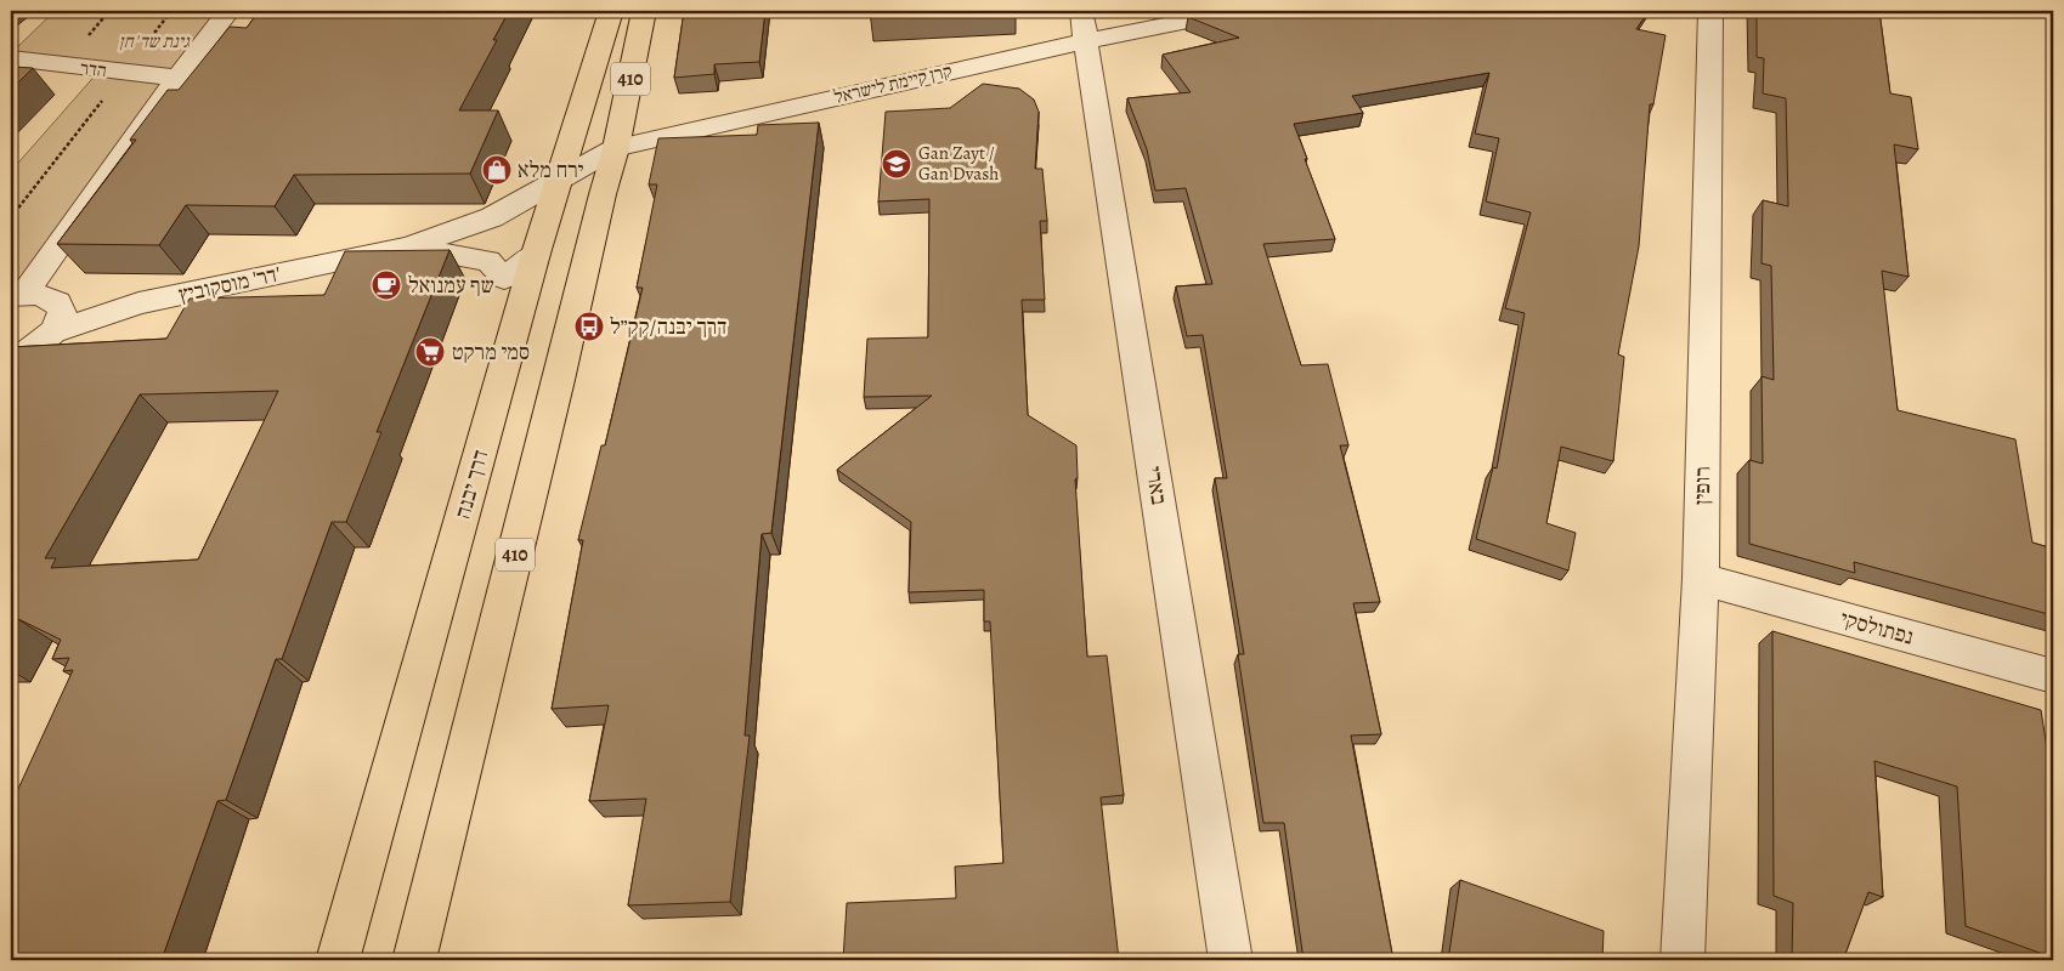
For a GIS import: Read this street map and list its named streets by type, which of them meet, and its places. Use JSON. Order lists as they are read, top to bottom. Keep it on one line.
{"streets":{"main road":["410","דרך יבנה"],"street":["הדר","קרן קיימת לישראל","דר' מוסקוביץ'","בארי","רופין","נפתולסקי"]},"crossings":[["410","קרן קיימת לישראל"],["קרן קיימת לישראל","דר' מוסקוביץ'"],["קרן קיימת לישראל","דרך יבנה"],["קרן קיימת לישראל","בארי"],["דר' מוסקוביץ'","דרך יבנה"],["רופין","נפתולסקי"]],"parks":["גינת שד' חן"],"places":{"school or university":["Gan Zayt / Gan Dvash"],"shop":["ירח מלא"],"cafe":["שף עמנואל"],"bus stop":["דרך יבנה/קק״ל"],"supermarket":["סמי מרקט"]}}
